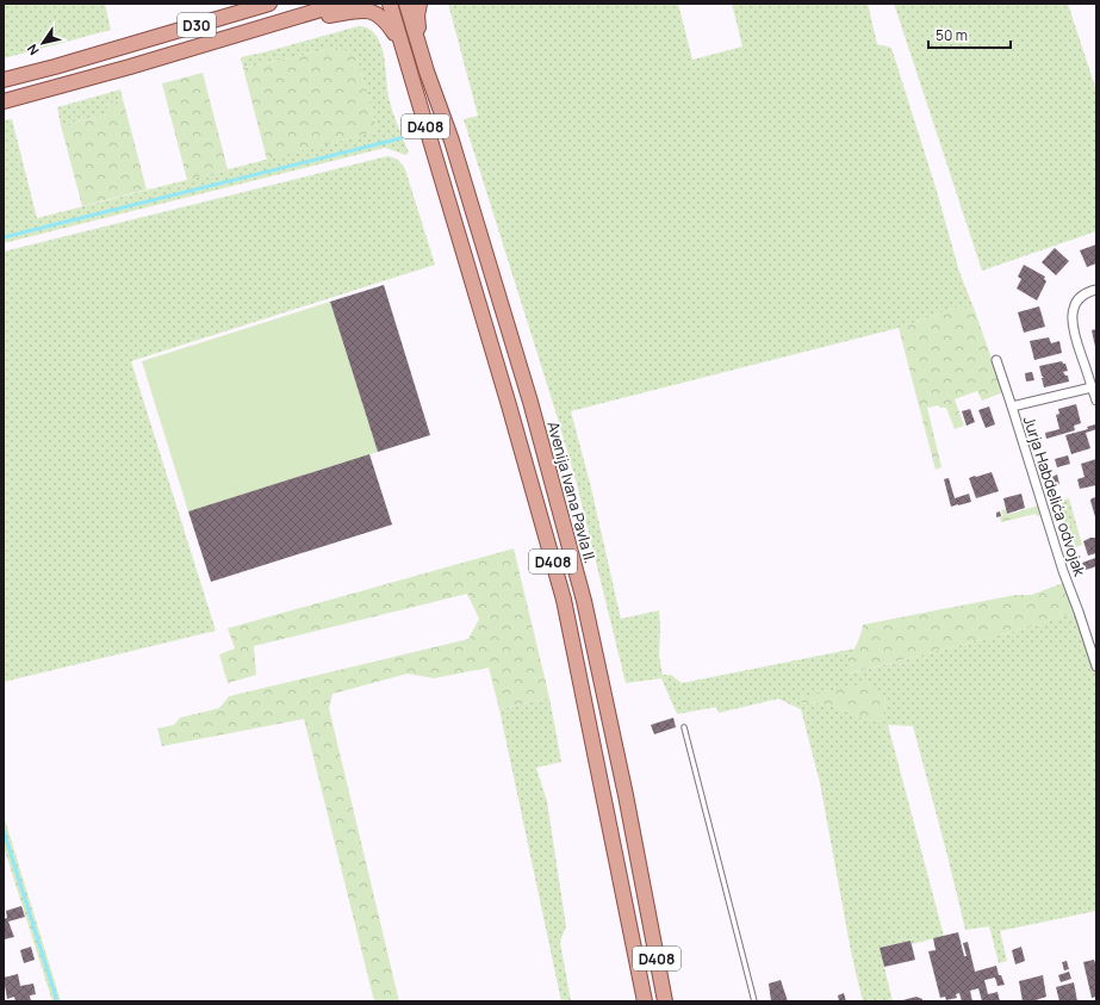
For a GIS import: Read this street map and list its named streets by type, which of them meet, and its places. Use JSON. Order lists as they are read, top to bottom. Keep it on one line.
{"streets":{"main road":["D30","D408","Avenija Ivana Pavla II."],"street":["Jurja Habdelića odvojak"]},"scale_bar":"50 m","north":"bottom left"}
